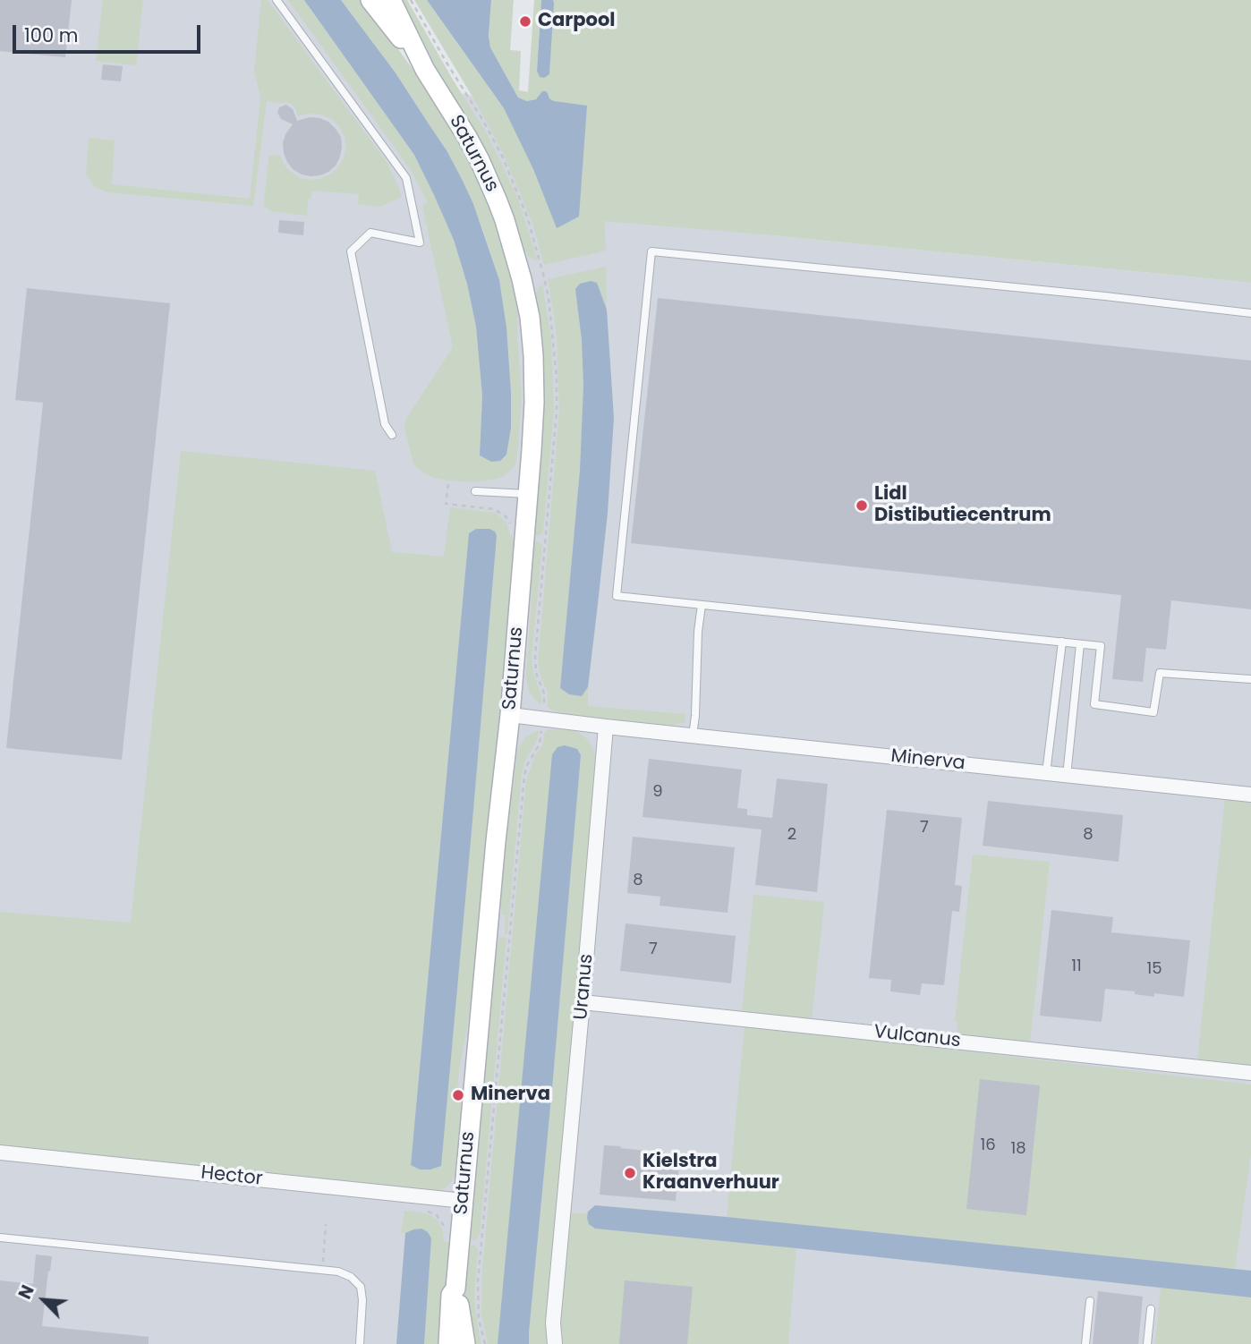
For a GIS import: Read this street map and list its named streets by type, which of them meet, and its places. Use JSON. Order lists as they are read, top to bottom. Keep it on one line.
{"streets":{"main road":["Saturnus"],"street":["Minerva","Uranus","Vulcanus","Hector"]},"crossings":[["Saturnus","Hector"],["Minerva","Uranus"],["Uranus","Vulcanus"]],"places":["Carpool","Lidl Distibutiecentrum","Minerva","Kielstra Kraanverhuur"],"house_numbers":["9","7","2","8","8","7","11","15","16","18"],"scale_bar":"100 m","north":"top left"}
